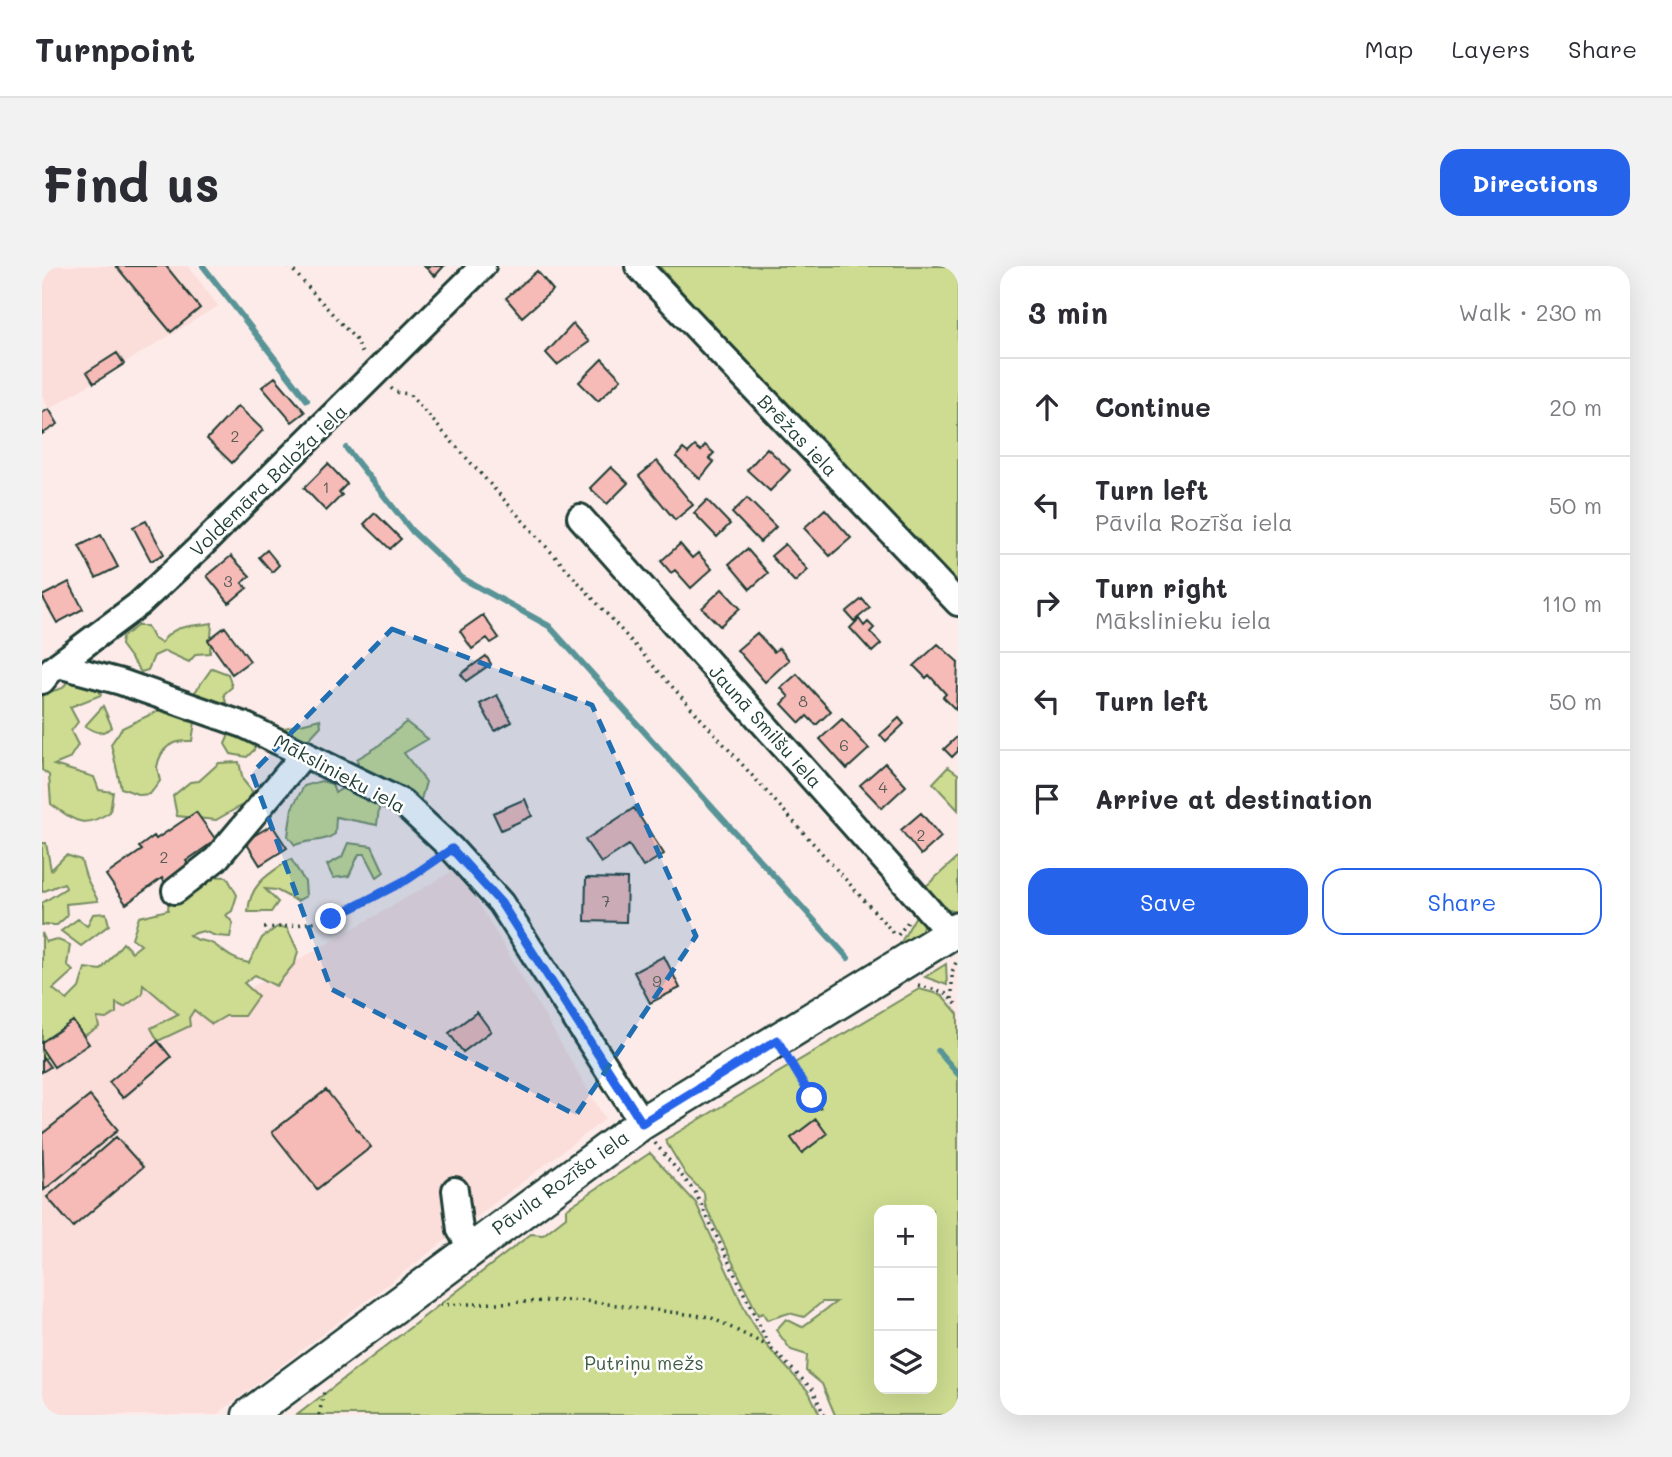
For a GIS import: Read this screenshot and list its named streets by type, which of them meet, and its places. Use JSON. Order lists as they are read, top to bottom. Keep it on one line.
{"streets":{"main road":["Pāvila Rozīša iela"],"street":["Brēžas iela","Voldemāra Baloža iela","Jaunā Smilšu iela","Mākslinieku iela"]},"crossings":[["Voldemāra Baloža iela","Mākslinieku iela"],["Jaunā Smilšu iela","Pāvila Rozīša iela"],["Mākslinieku iela","Pāvila Rozīša iela"]],"parks":["Putriņu mežs"],"house_numbers":["2","1","3","8","6","4","2","2","7","9"],"page":{"header":"Turnpoint","nav":["Map","Layers","Share"],"buttons":["Directions",["Save","Share"]],"title":"Find us","heading":["3 min","Walk · 230 m"],"list":[["Continue","20 m"],["Turn left","Pāvila Rozīša iela","50 m"],["Turn right","Mākslinieku iela","110 m"],["Turn left","50 m"],"Arrive at destination"],"map_buttons":["+","−"]}}
